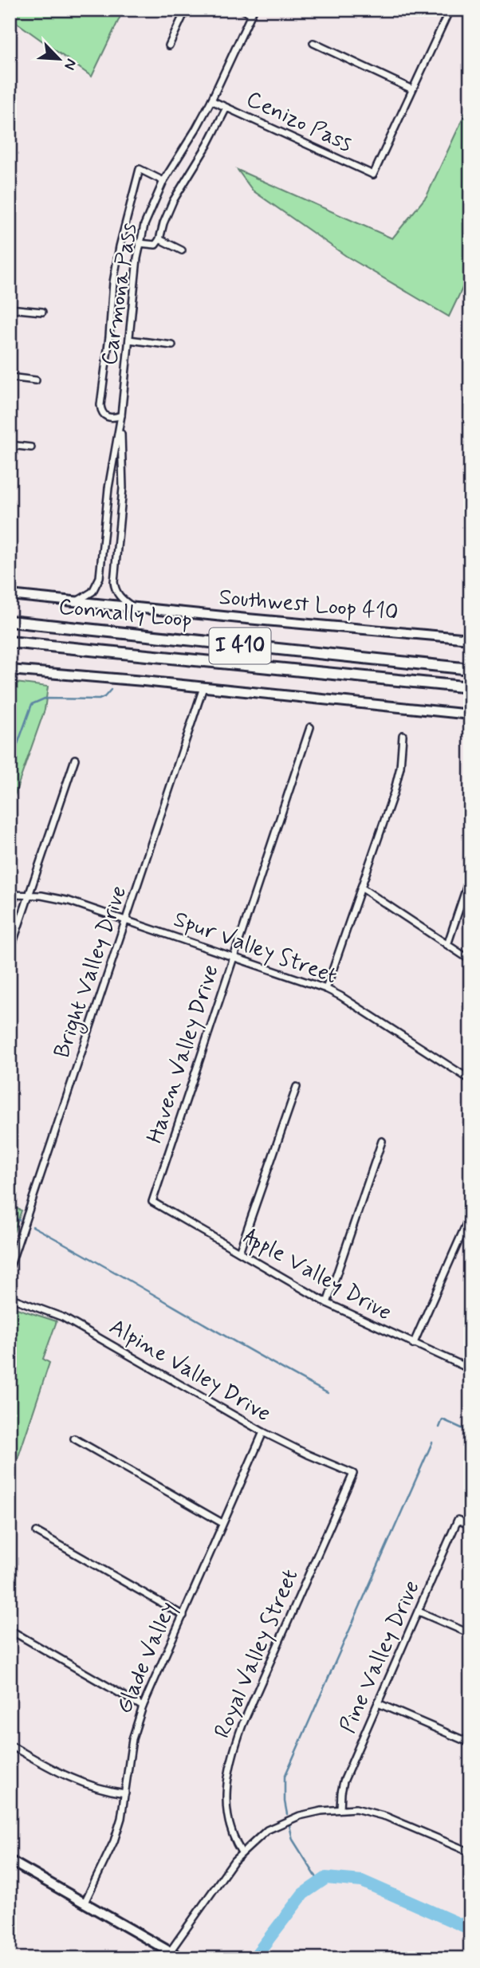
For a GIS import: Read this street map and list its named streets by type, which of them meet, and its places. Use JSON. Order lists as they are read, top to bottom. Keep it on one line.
{"streets":{"highway":["Connally Loop","I 410"],"main road":["Southwest Loop 410"],"street":["Cenizo Pass","Carmona Pass","Spur Valley Street","Bright Valley Drive","Haven Valley Drive","Apple Valley Drive","Alpine Valley Drive","Royal Valley Street","Pine Valley Drive","Glade Valley"]},"crossings":[["Cenizo Pass","Carmona Pass"],["Carmona Pass","Southwest Loop 410"],["Spur Valley Street","Bright Valley Drive"],["Spur Valley Street","Haven Valley Drive"],["Haven Valley Drive","Apple Valley Drive"],["Alpine Valley Drive","Royal Valley Street"],["Alpine Valley Drive","Glade Valley"]],"north":"bottom right"}
